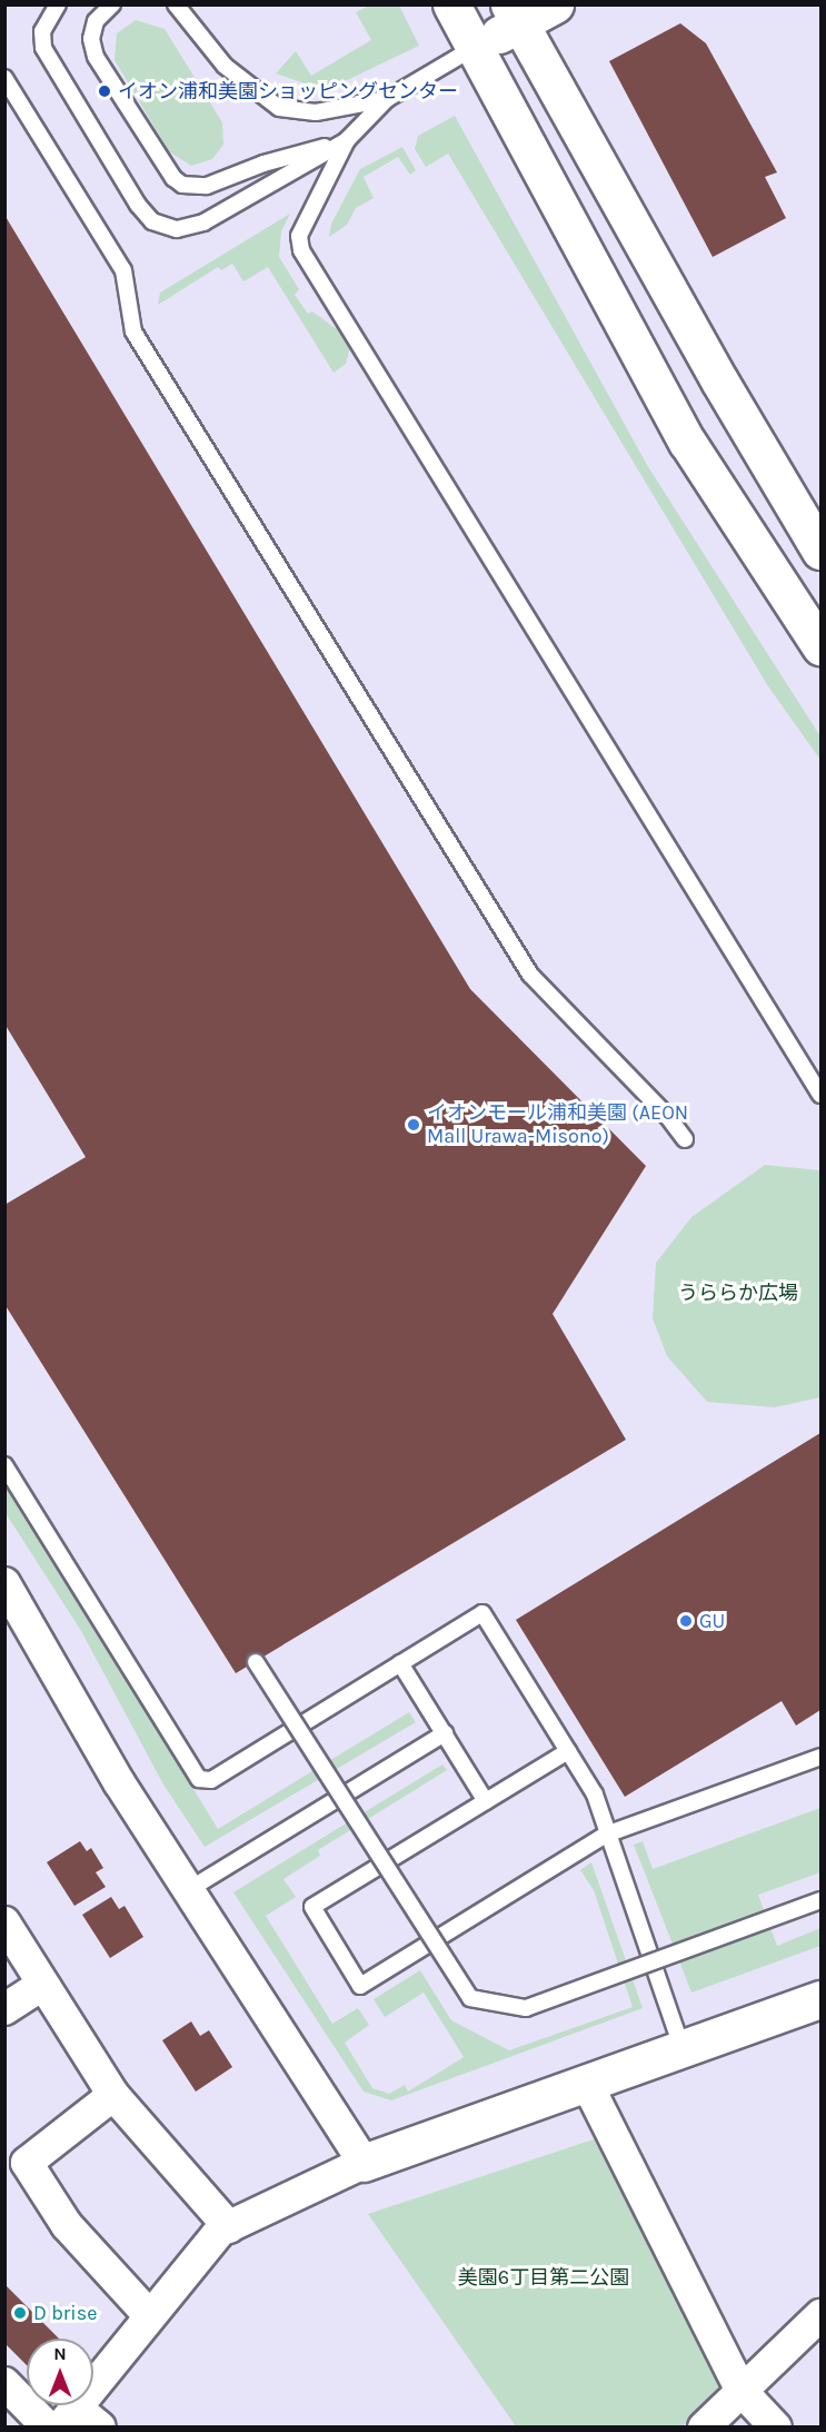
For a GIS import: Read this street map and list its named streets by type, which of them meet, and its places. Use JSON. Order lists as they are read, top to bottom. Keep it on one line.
{"parks":["うららか広場","美園6丁目第二公園"],"places":["イオン浦和美園ショッピングセンター","イオンモール浦和美園 (AEON Mall Urawa-Misono)","GU","D brise"],"north":"top"}
